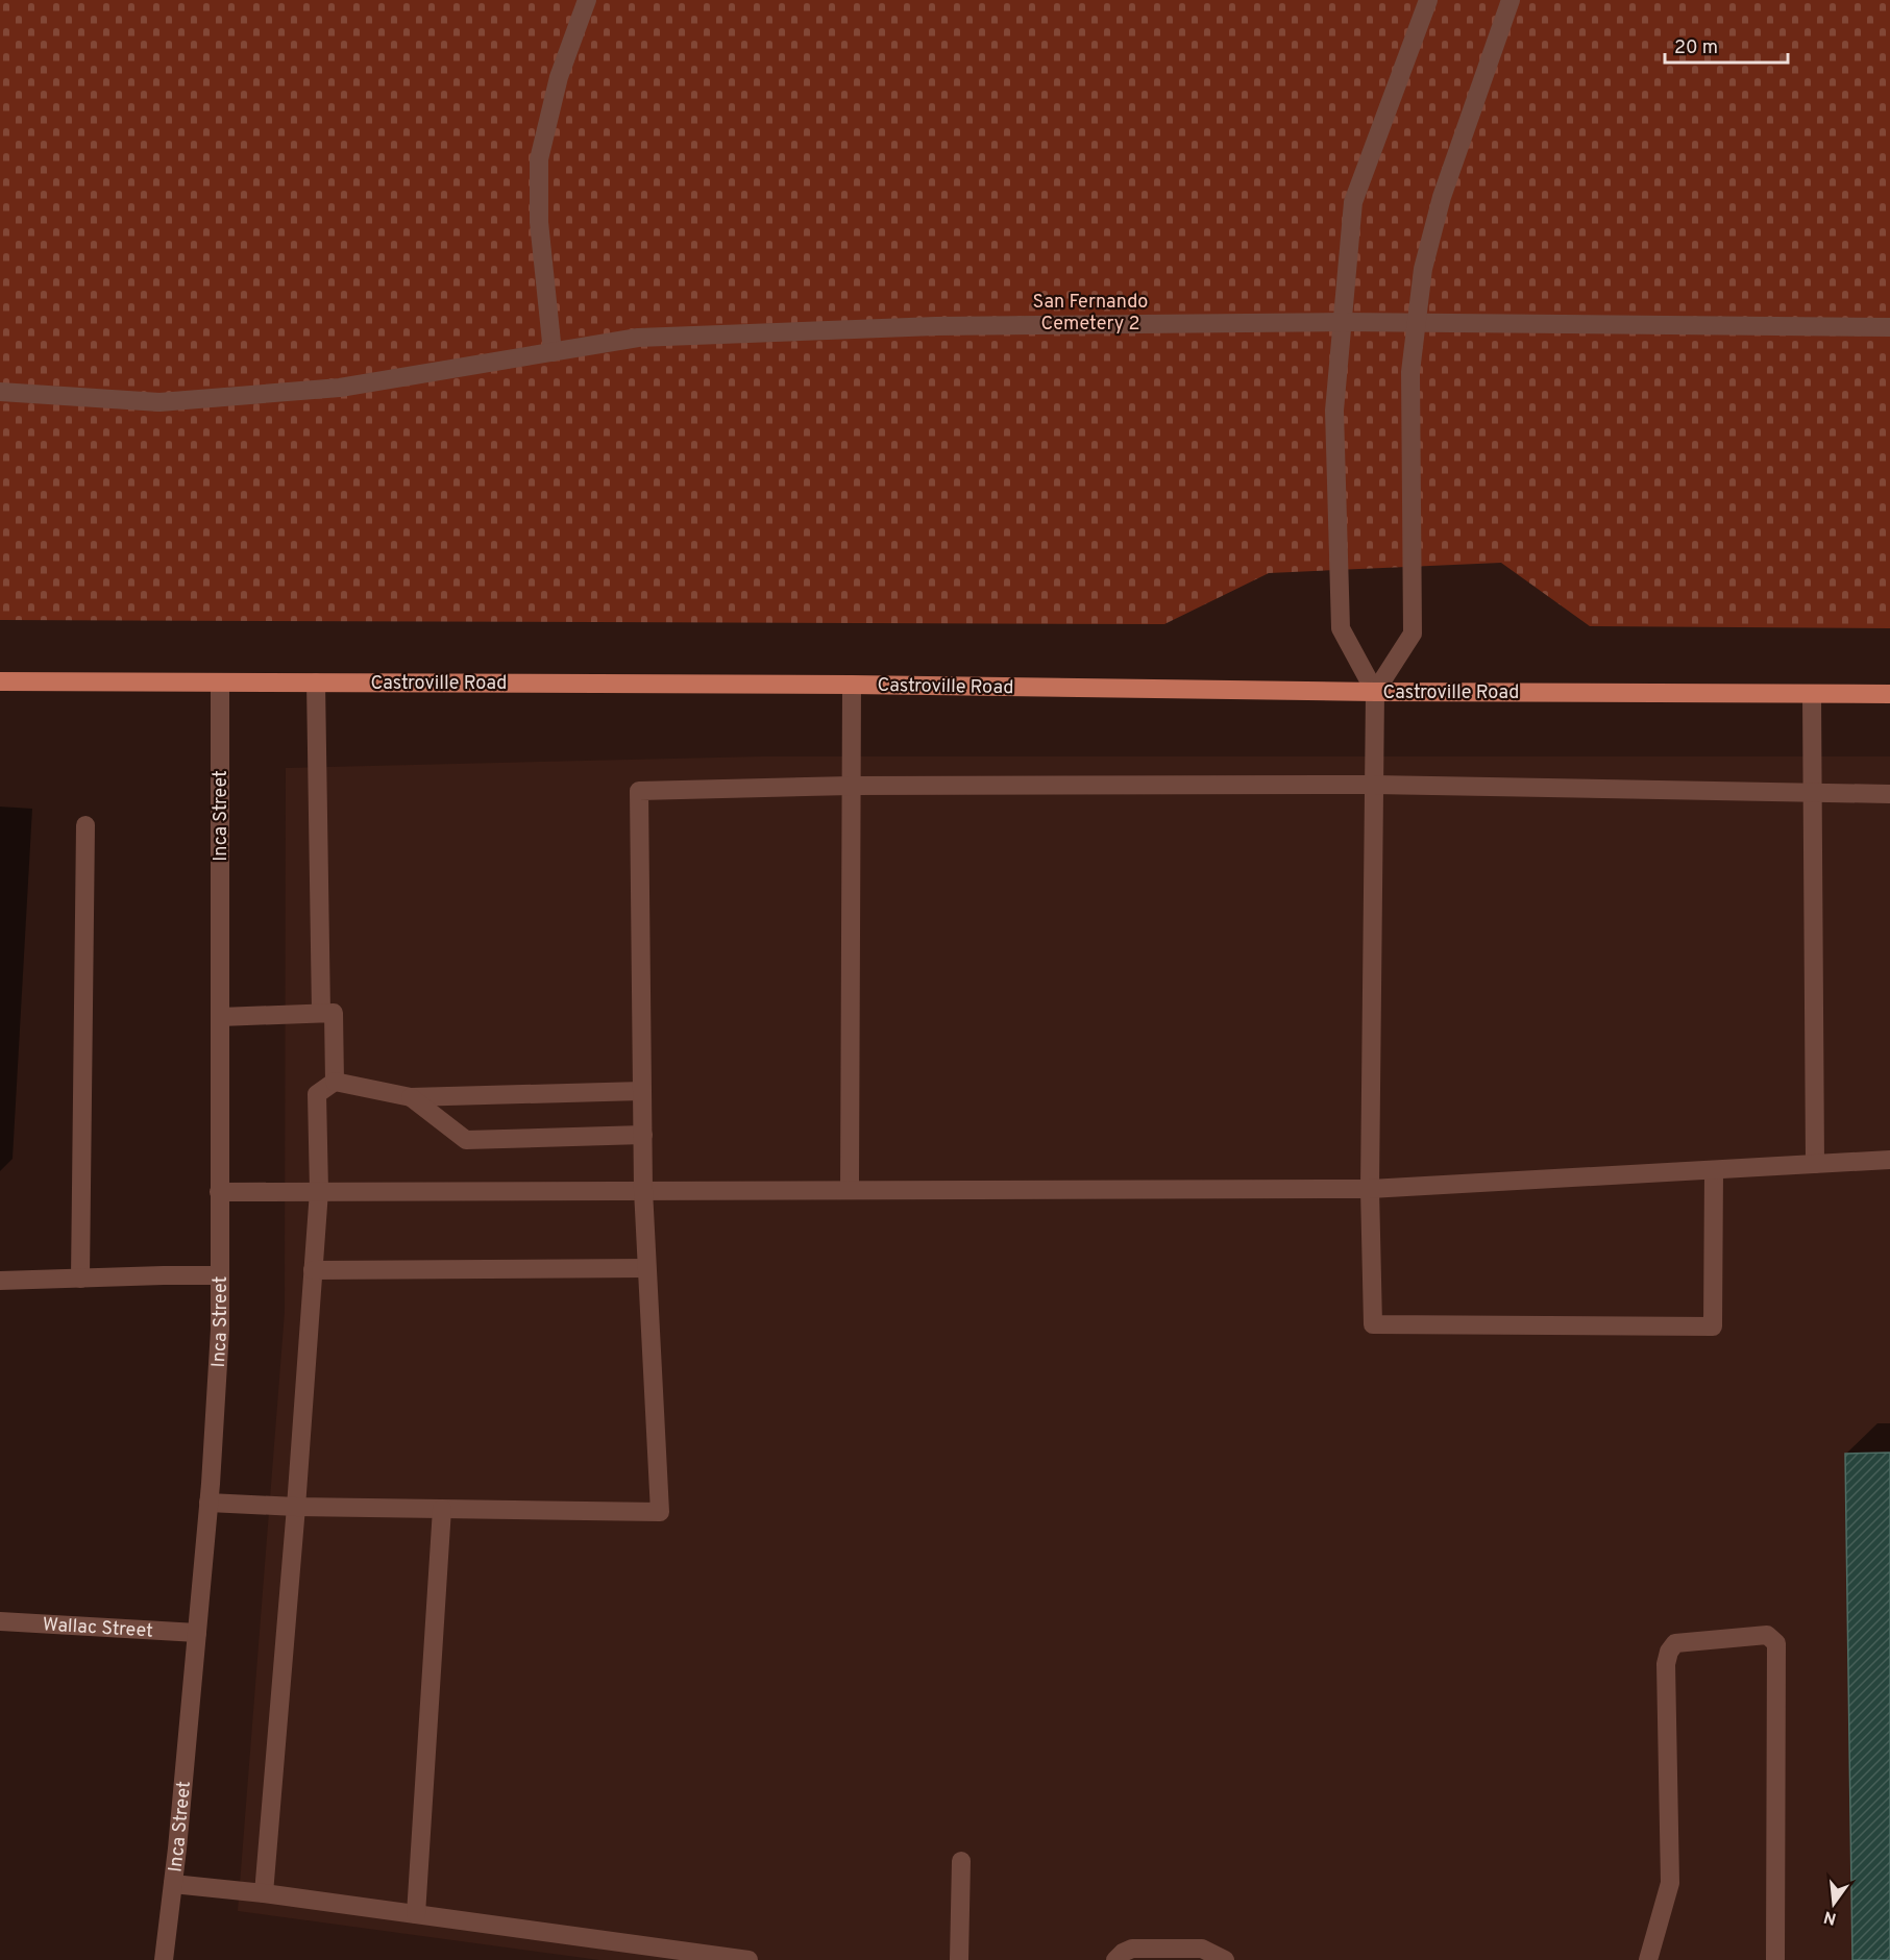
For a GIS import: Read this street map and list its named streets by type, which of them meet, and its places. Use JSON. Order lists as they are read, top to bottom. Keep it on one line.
{"streets":{"main road":["Castroville Road"],"street":["Inca Street","Wallac Street"]},"crossings":[["Castroville Road","Inca Street"],["Inca Street","Wallac Street"]],"parks":["San Fernando Cemetery 2"],"scale_bar":"20 m","north":"bottom"}
